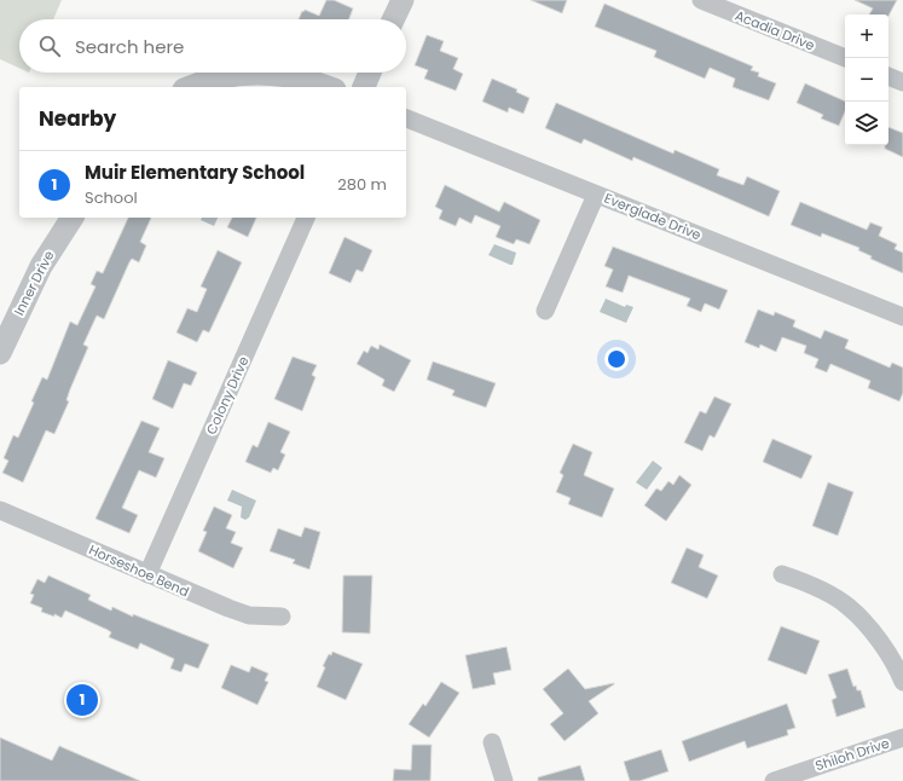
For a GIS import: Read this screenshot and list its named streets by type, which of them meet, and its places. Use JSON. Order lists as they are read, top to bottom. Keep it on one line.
{"streets":{"street":["Acadia Drive","Everglade Drive","Inner Drive","Colony Drive","Horseshoe Bend","Shiloh Drive"]},"crossings":[["Colony Drive","Horseshoe Bend"]],"page":{"map_buttons":["+","−"],"search":"Search here","heading":"Nearby","list":[{"mark":"1","name":"Muir Elementary School","note":"School","value":"280 m"}],"pins":"1"}}
